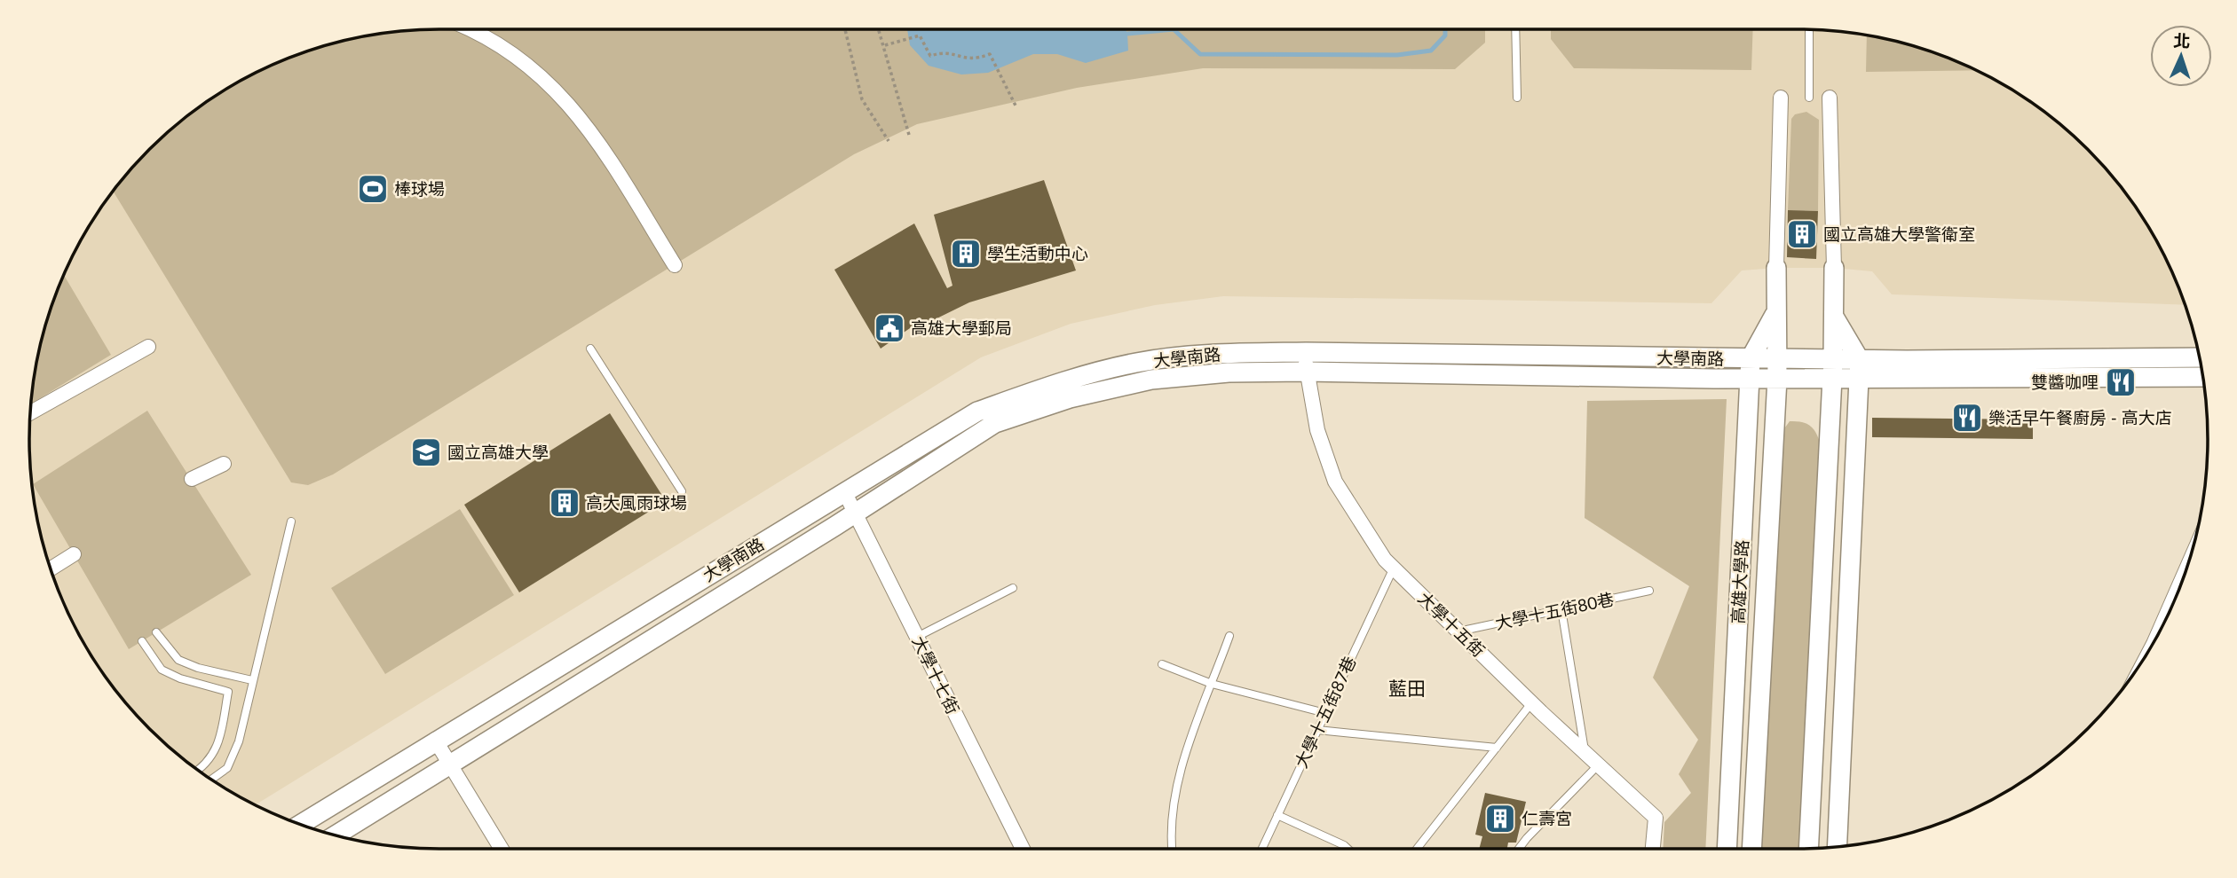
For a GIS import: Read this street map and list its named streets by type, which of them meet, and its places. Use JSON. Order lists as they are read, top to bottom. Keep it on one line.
{"streets":{"street":["大學南路","高雄大學路","大學十五街","大學十七街"],"lane":["大學十五街80巷","大學十五街87巷"]},"crossings":[["大學南路","高雄大學路"],["大學南路","大學十五街"],["大學南路","大學十七街"],["大學十五街80巷","大學十五街"],["大學十五街","大學十五街87巷"]],"districts":["藍田"],"places":{"sports":["棒球場"],"building":["國立高雄大學警衛室","學生活動中心","高大風雨球場","仁壽宮"],"public building":["高雄大學郵局"],"restaurant":["雙醬咖哩","樂活早午餐廚房 - 高大店"],"school or university":["國立高雄大學"]},"north":"top"}
